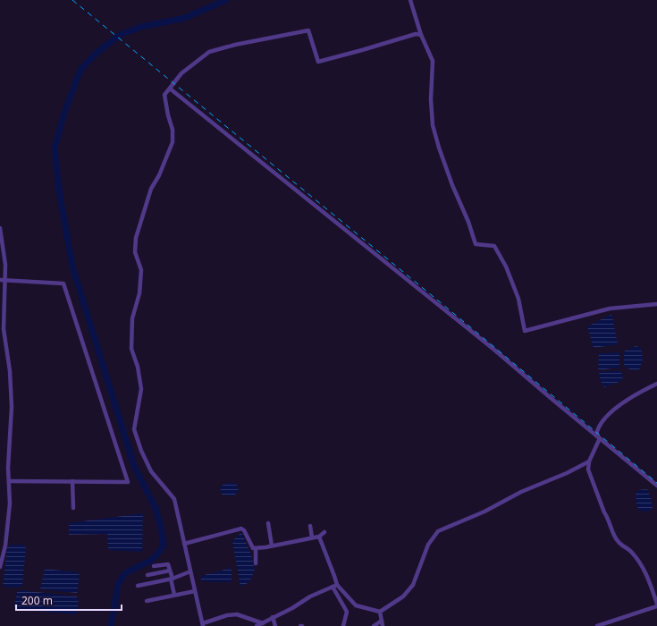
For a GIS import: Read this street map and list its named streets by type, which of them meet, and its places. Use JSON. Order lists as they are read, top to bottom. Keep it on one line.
{"scale_bar":"200 m"}
